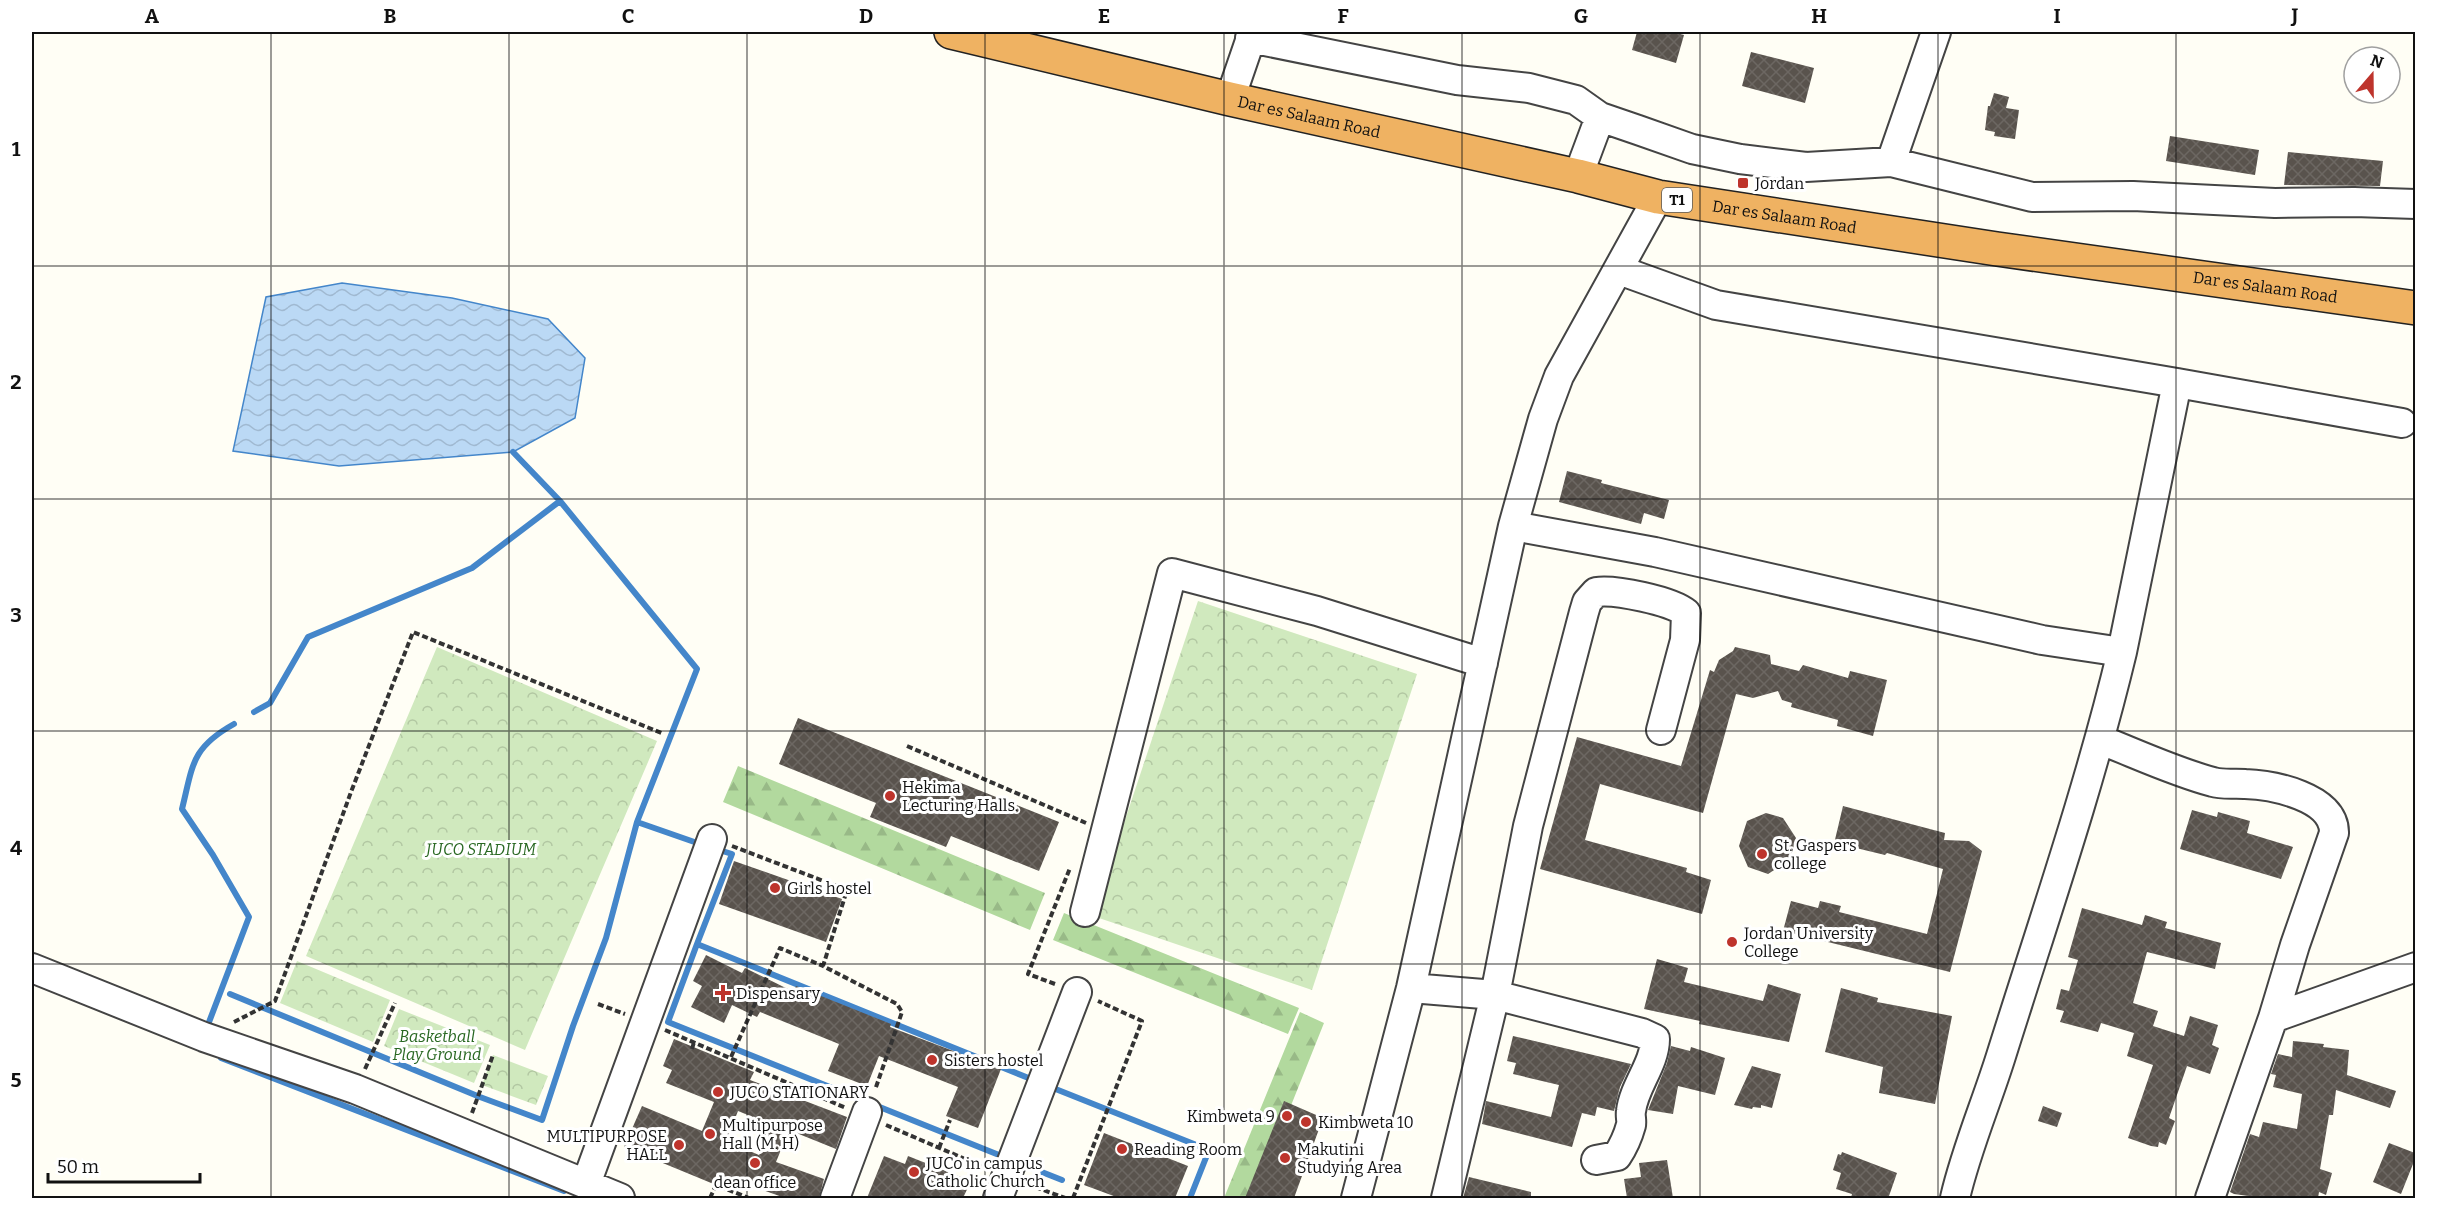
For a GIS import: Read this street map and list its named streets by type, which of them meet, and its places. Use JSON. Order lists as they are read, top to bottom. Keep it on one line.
{"streets":{"highway":["Dar es Salaam Road","T1"]},"parks":["JUCO STADIUM","Basketball Play Ground"],"places":{"transit":["Jordan"],"other":["Hekima Lecturing Halls.","St. Gaspers college","Girls hostel","Jordan University College","Sisters hostel","JUCO STATIONARY","Kimbweta 9","Kimbweta 10","Multipurpose Hall (M. H)","MULTIPURPOSE HALL","Reading Room","Makutini Studying Area","dean office","JUCo in campus Catholic Church"],"health":["Dispensary"]},"scale_bar":"50 m","north":"top","grid":{"columns":["A","B","C","D","E","F","G","H","I","J"],"rows":["1","2","3","4","5"]}}
